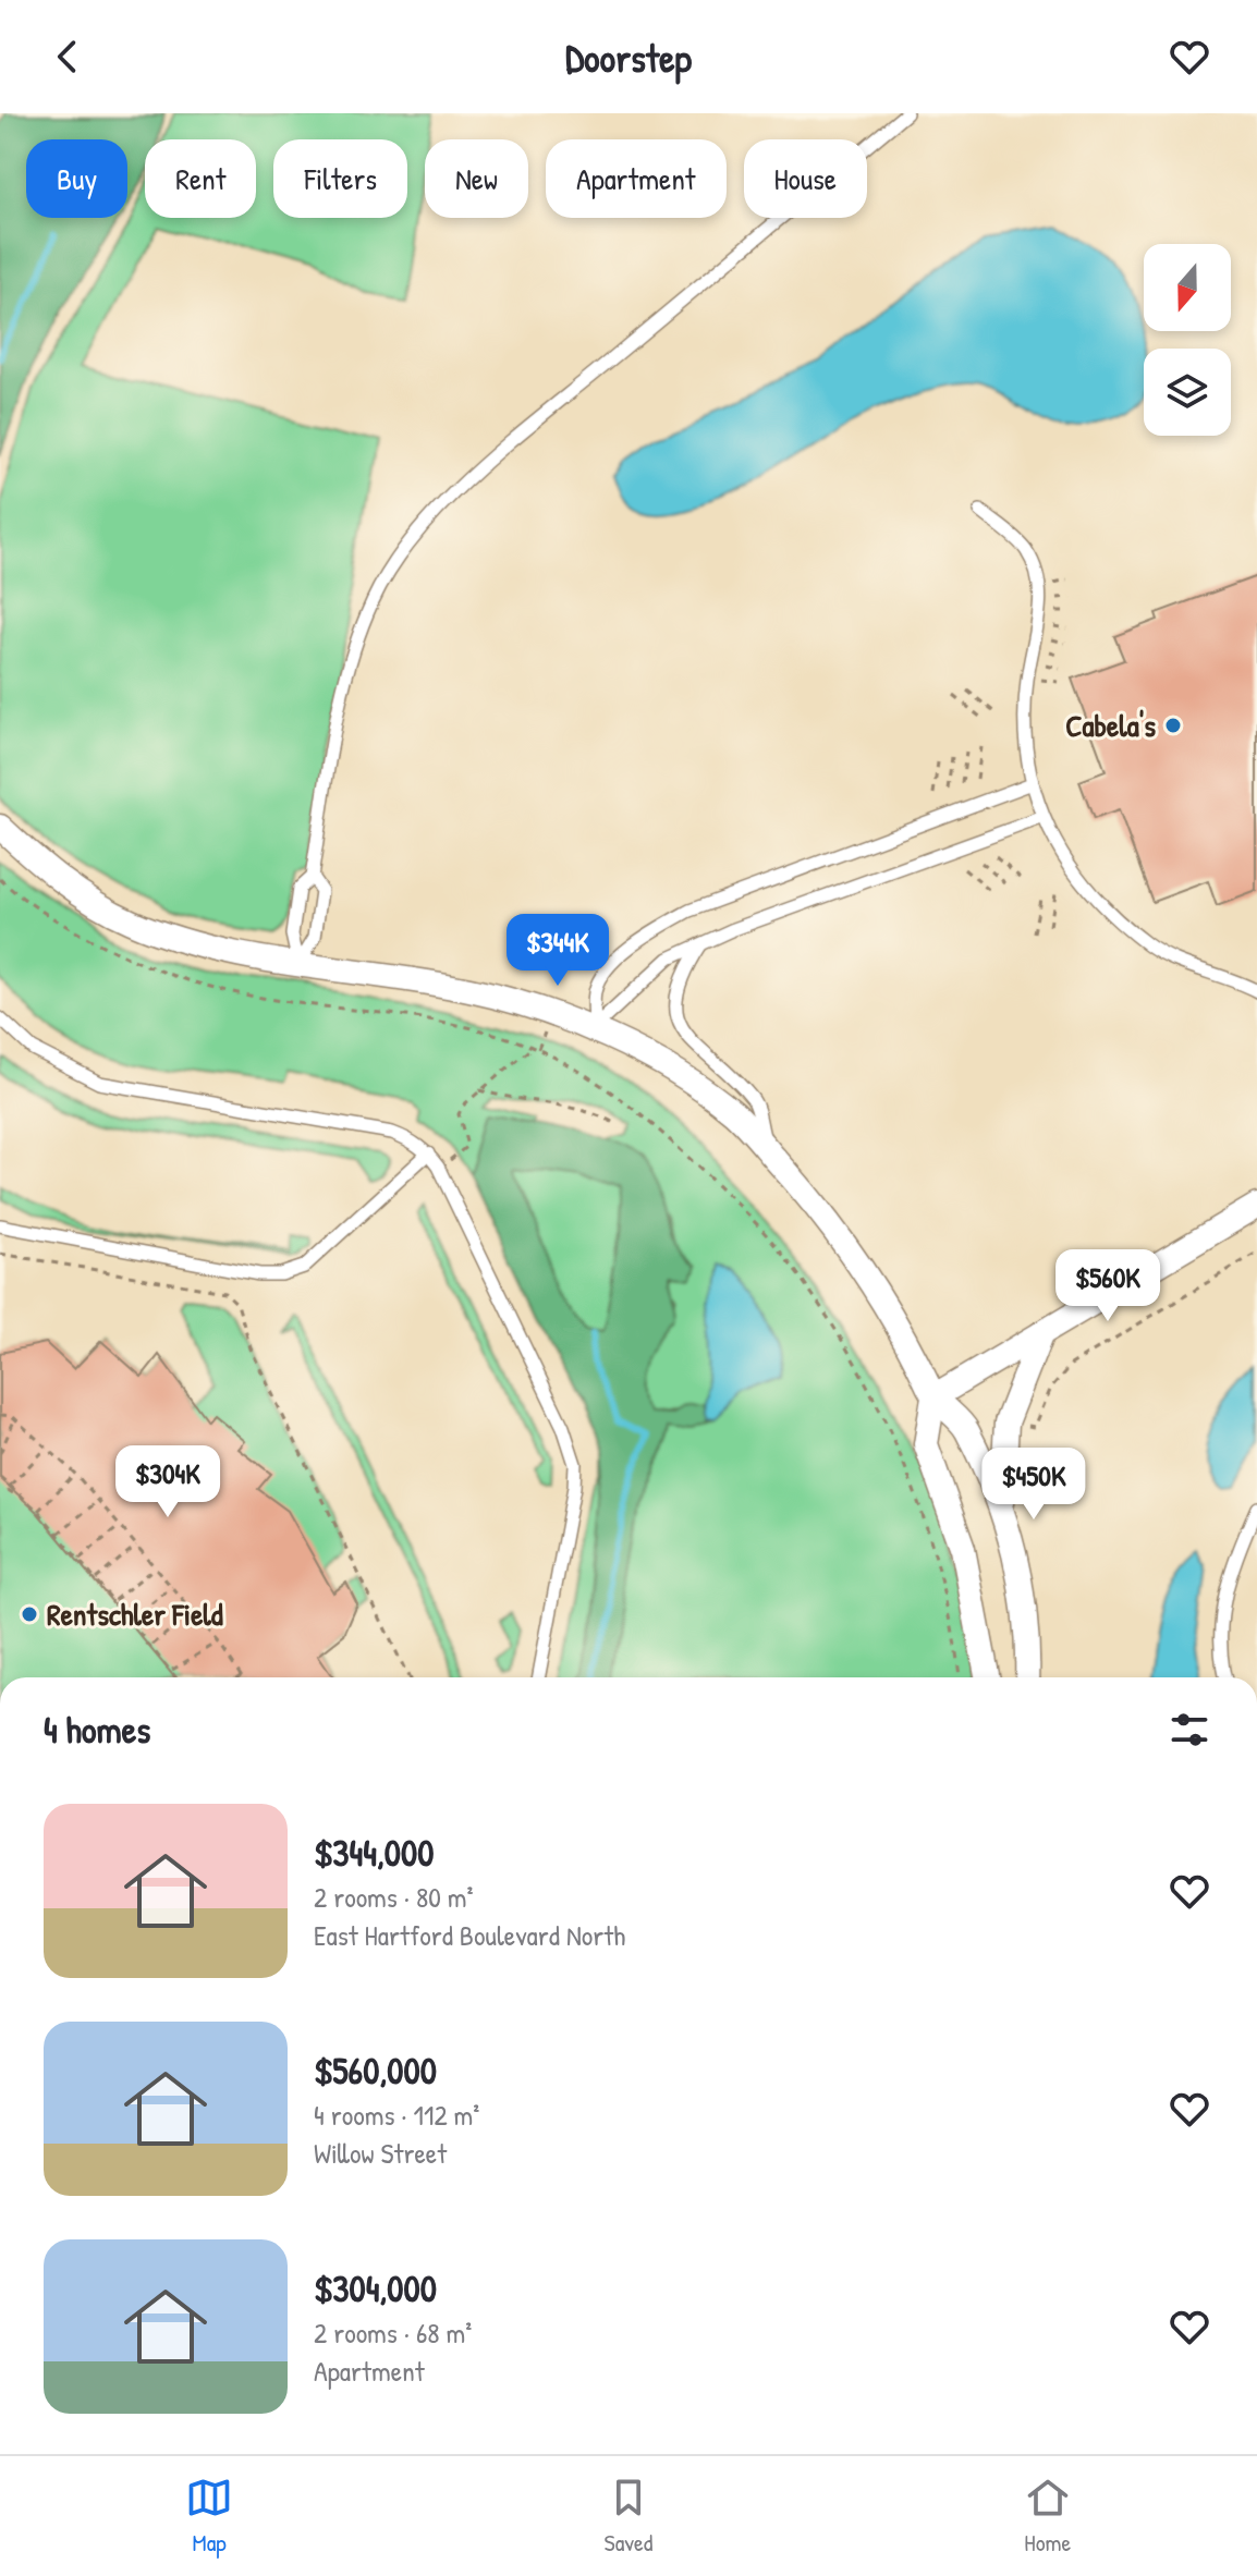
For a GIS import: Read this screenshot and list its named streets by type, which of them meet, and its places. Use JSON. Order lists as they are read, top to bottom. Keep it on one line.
{"places":["Cabela's","Rentschler Field"],"north":"bottom","page":{"header":"Doorstep","chip":["Buy","Rent","Filters","New","Apartment","House"],"price":["$344K","$560K","$304K","$450K"],"heading":"4 homes","list":[{"name":"$344,000","note":"2 rooms · 80 m² · East Hartford Boulevard North"},{"name":"$560,000","note":"4 rooms · 112 m² · Willow Street"},{"name":"$304,000","note":"2 rooms · 68 m² · Apartment"}],"tabs":["Map","Saved","Home"]}}
